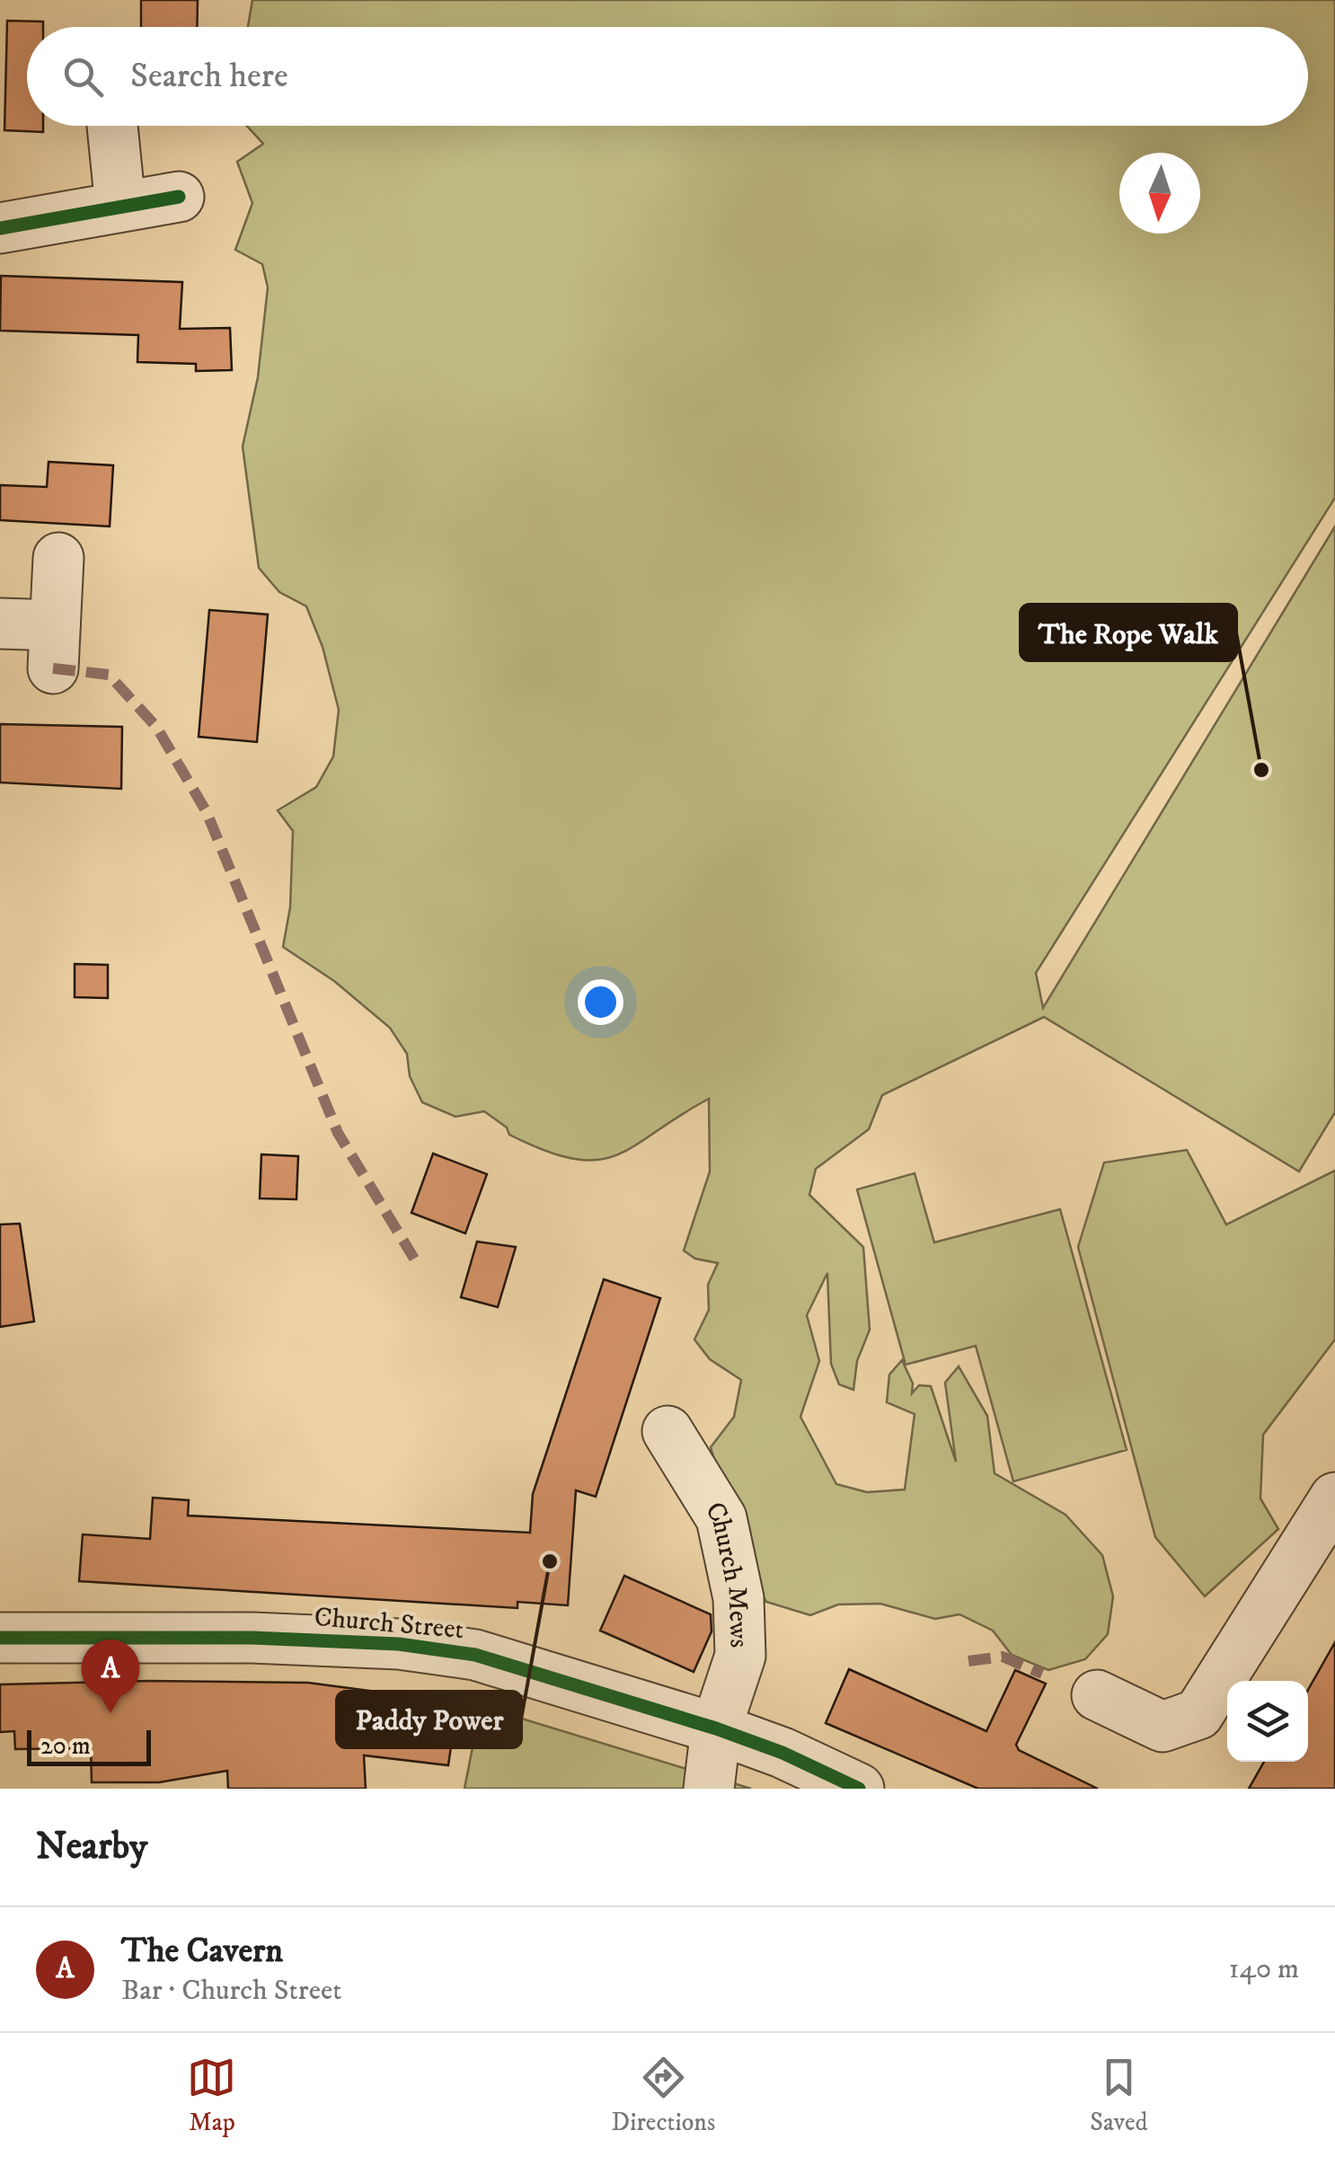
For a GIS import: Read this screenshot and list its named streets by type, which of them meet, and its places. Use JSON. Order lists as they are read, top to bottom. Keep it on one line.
{"streets":{"street":["Church Mews","Church Street"]},"crossings":[["Church Mews","Church Street"]],"places":["The Rope Walk","Paddy Power"],"scale_bar":"20 m","north":"bottom","page":{"search":"Search here","pins":"A","scale":"20 m","heading":"Nearby","list":[{"mark":"A","name":"The Cavern","note":"Bar · Church Street","value":"140 m"}],"nav":["Map","Directions","Saved"]}}
